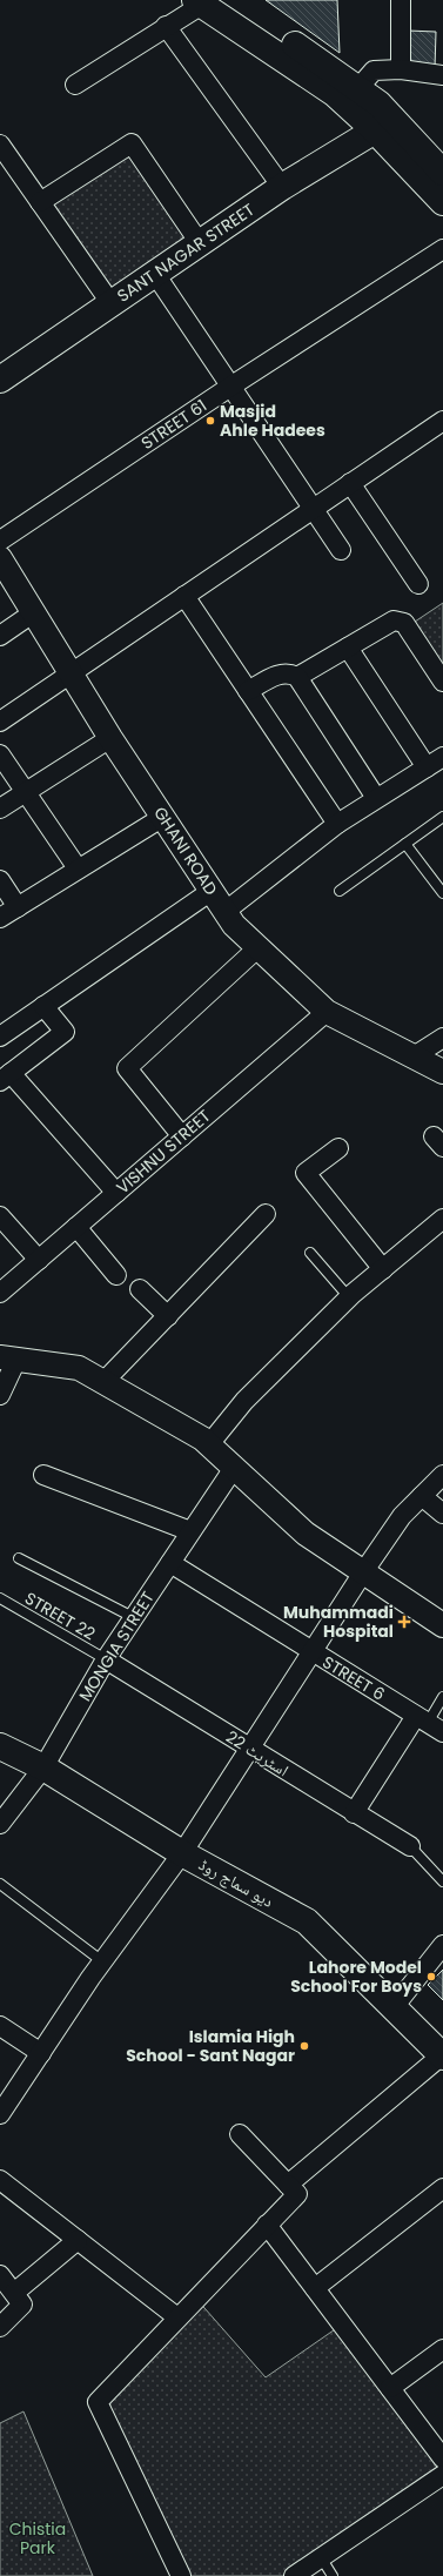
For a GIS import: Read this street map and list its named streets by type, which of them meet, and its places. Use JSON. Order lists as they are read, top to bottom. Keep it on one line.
{"streets":{"main road":["SANT NAGAR STREET","دیو سماج روڈ"],"street":["STREET 61","GHANI ROAD","VISHNU STREET","MONGIA STREET","STREET 6","اسٹریٹ 22"],"lane":["STREET 22"]},"crossings":[["GHANI ROAD","VISHNU STREET"],["STREET 22","MONGIA STREET"],["STREET 22","اسٹریٹ 22"],["MONGIA STREET","STREET 6"],["MONGIA STREET","اسٹریٹ 22"],["MONGIA STREET","دیو سماج روڈ"]],"parks":["Chistia Park"],"places":{"other":["Masjid Ahle Hadees","Lahore Model School For Boys","Islamia High School - Sant Nagar"],"health":["Muhammadi Hospital"]}}
